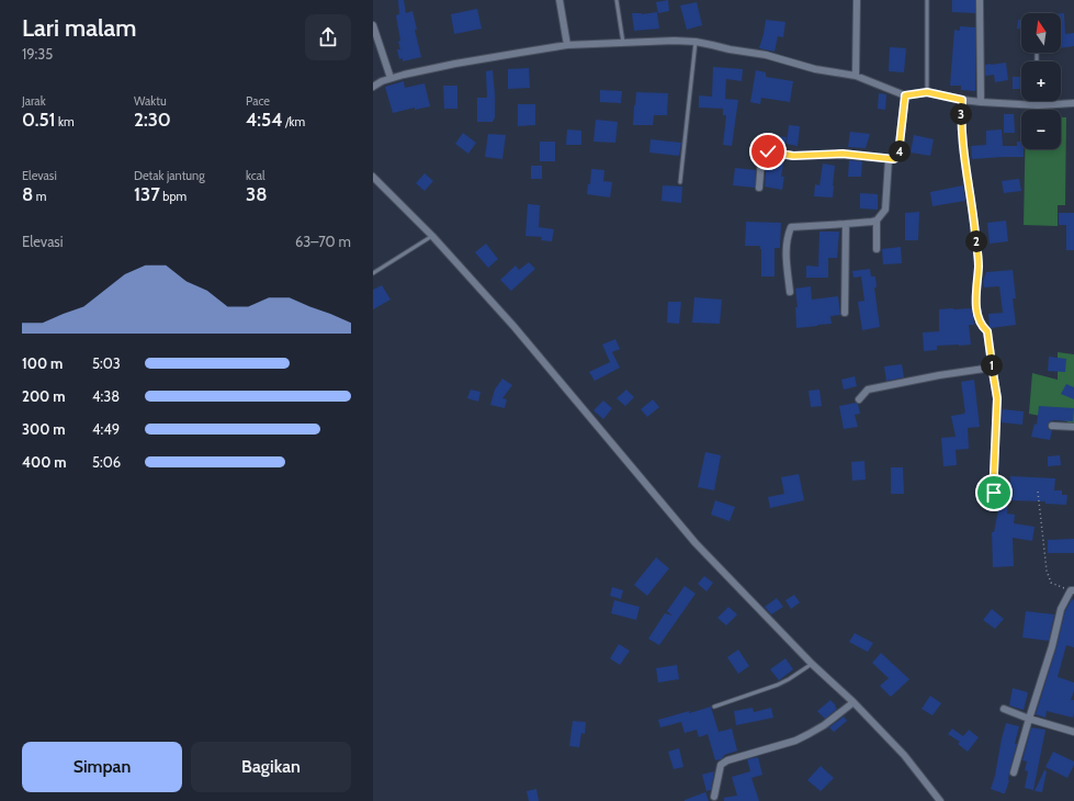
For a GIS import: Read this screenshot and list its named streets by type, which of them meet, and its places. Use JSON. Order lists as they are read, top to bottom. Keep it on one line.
{"north":"top","page":{"heading":["Lari malam","19:35"],"map_buttons":["+","−"],"stats":[["Jarak","0.51 km"],["Waktu","2:30"],["Pace","4:54 /km"],["Elevasi","8 m"],["Detak jantung","137 bpm"],["kcal","38"]],"pins":["3","4","2","1"],"chart":["Elevasi","63–70 m"],"list":[{"name":"100 m","note":"5:03"},{"name":"200 m","note":"4:38"},{"name":"300 m","note":"4:49"},{"name":"400 m","note":"5:06"}],"buttons":["Simpan","Bagikan"]}}
